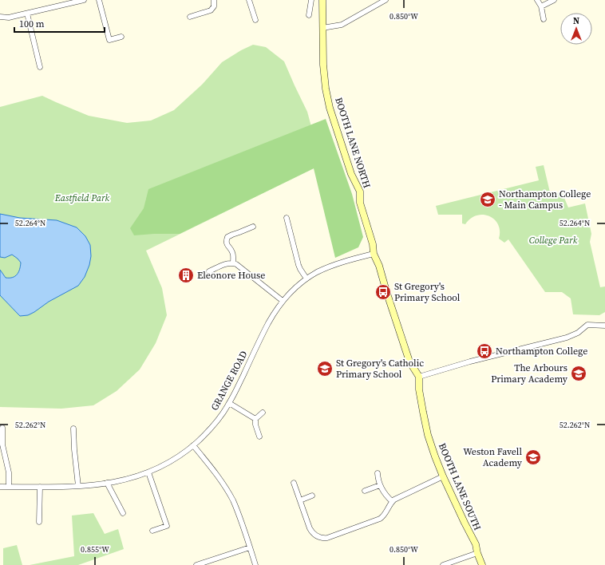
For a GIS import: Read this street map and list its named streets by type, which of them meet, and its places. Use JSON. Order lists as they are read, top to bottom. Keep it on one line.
{"streets":{"street":["BOOTH LANE NORTH","GRANGE ROAD","BOOTH LANE SOUTH"]},"crossings":[["BOOTH LANE NORTH","GRANGE ROAD"],["BOOTH LANE NORTH","BOOTH LANE SOUTH"]],"parks":["Eastfield Park","College Park"],"places":{"school or university":["Northampton College - Main Campus","St Gregory's Catholic Primary School","The Arbours Primary Academy","Weston Favell Academy"],"building":["Eleonore House"],"bus stop":["St Gregory's Primary School","Northampton College"]},"scale_bar":"100 m","north":"top","coordinates":["0.850°W","52.264°N","52.262°N","0.855°W"]}
